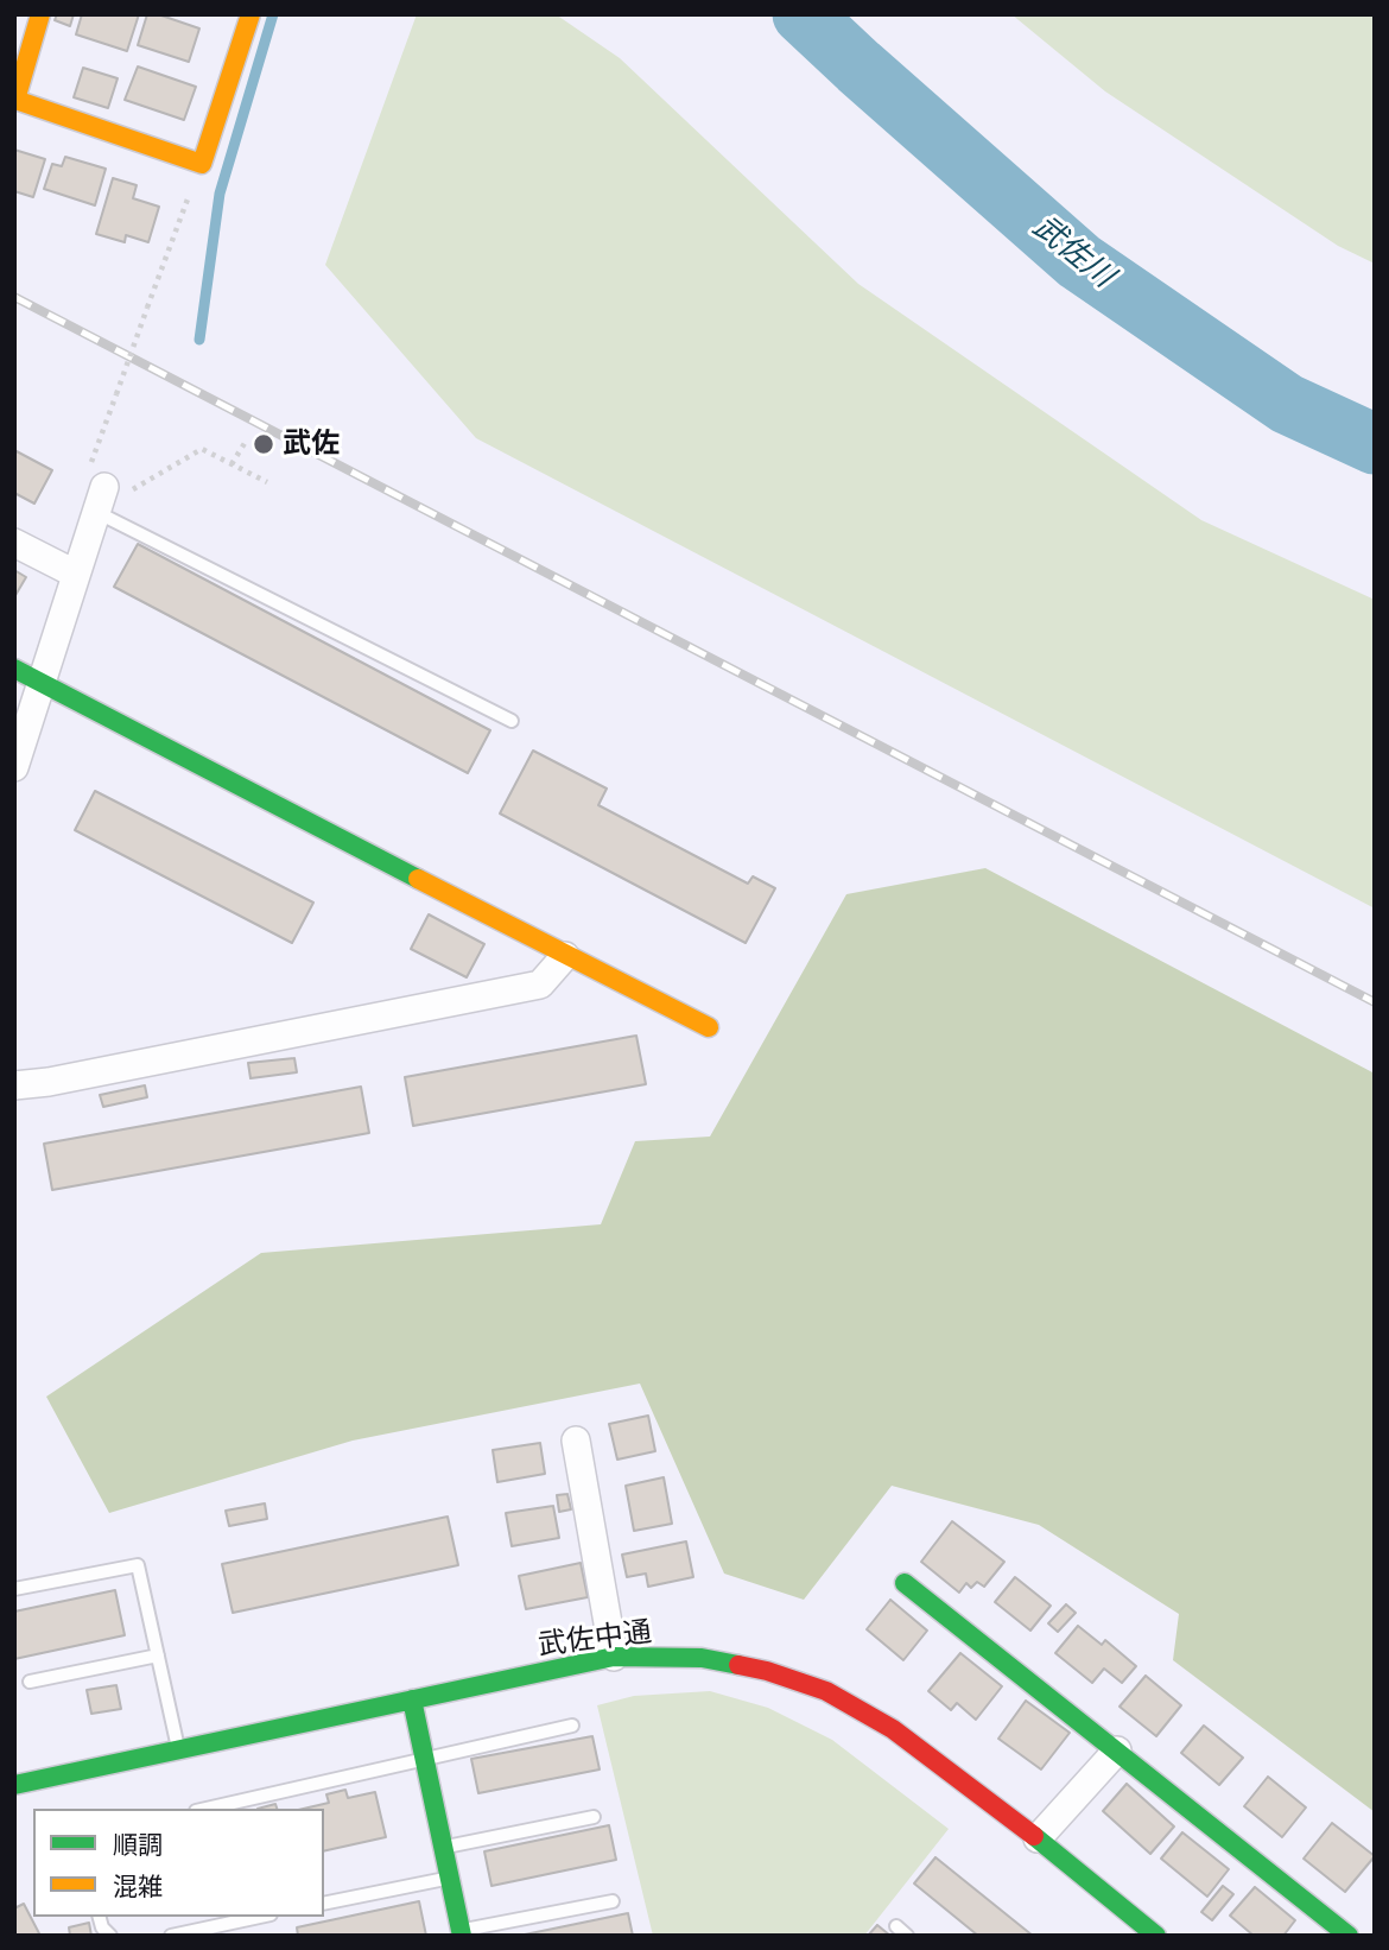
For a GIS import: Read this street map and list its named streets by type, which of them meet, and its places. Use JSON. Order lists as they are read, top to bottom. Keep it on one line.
{"streets":{"street":["武佐中通"]},"water":["武佐川"],"places":["武佐"],"legend":["順調","混雑"]}
